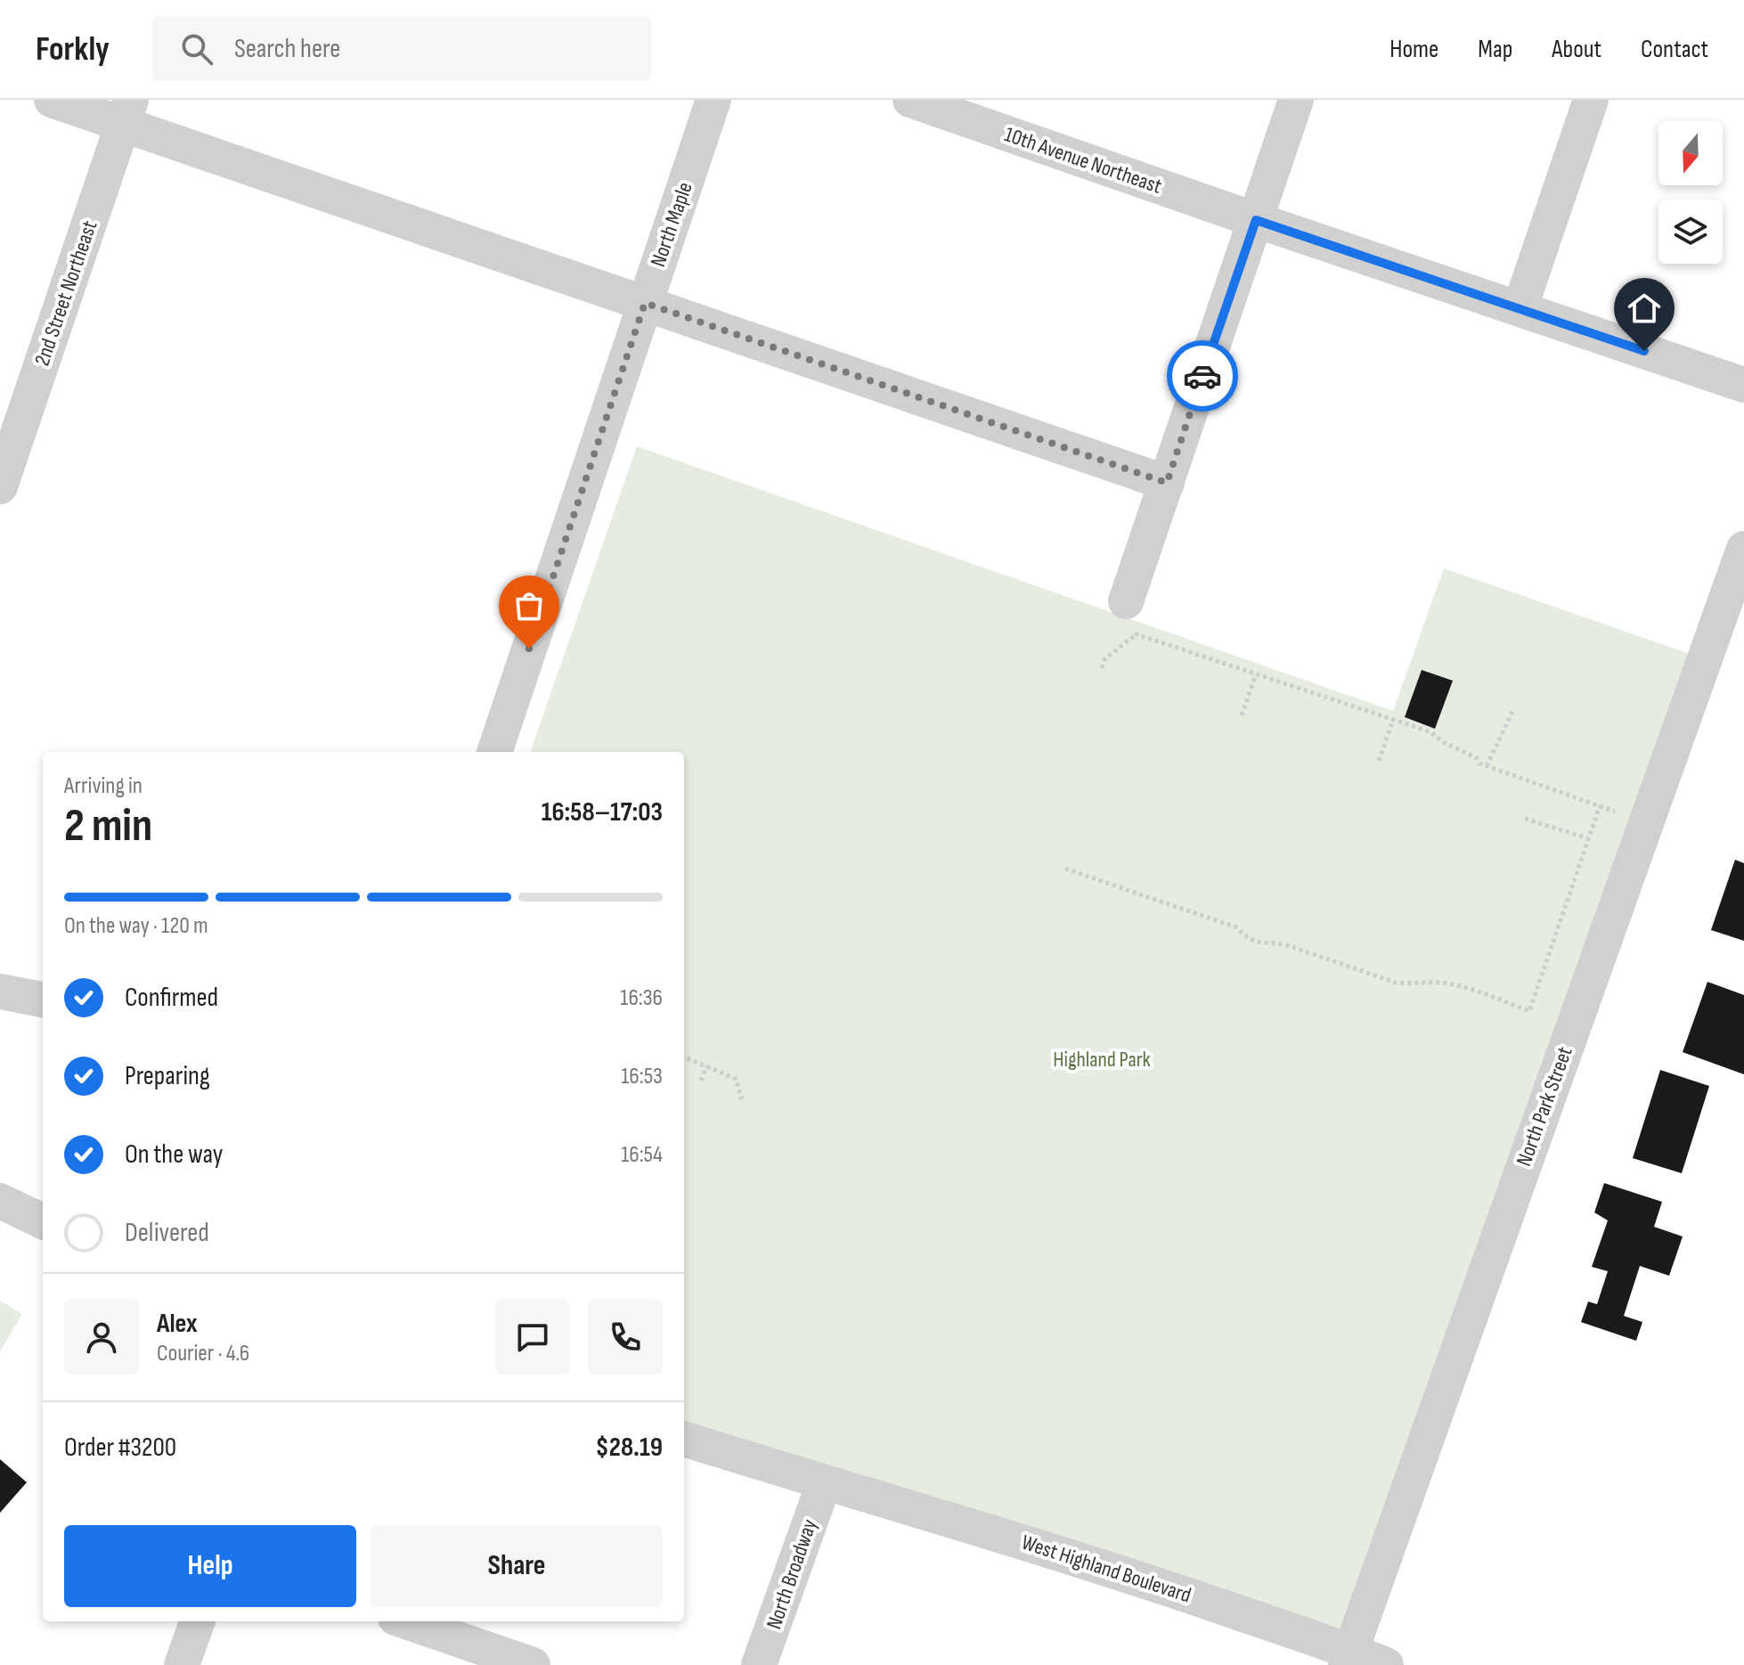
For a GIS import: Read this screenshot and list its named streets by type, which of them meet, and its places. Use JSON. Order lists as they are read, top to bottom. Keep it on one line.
{"streets":{"street":["10th Avenue Northeast","North Maple","2nd Street Northeast","North Park Street","West Highland Boulevard","North Broadway"]},"crossings":[["North Park Street","West Highland Boulevard"],["West Highland Boulevard","North Broadway"]],"parks":["Highland Park"],"north":"bottom","page":{"header":"Forkly","search":"Search here","nav":["Home","Map","About","Contact"],"heading":["2 min","Arriving in","16:58–17:03"],"panel":["Alex","Courier · 4.6","Order #3200","$28.19"],"bar":"On the way · 120 m","list":[["Confirmed","16:36"],["Preparing","16:53"],["On the way","16:54"],"Delivered"],"buttons":["Help","Share"]}}
